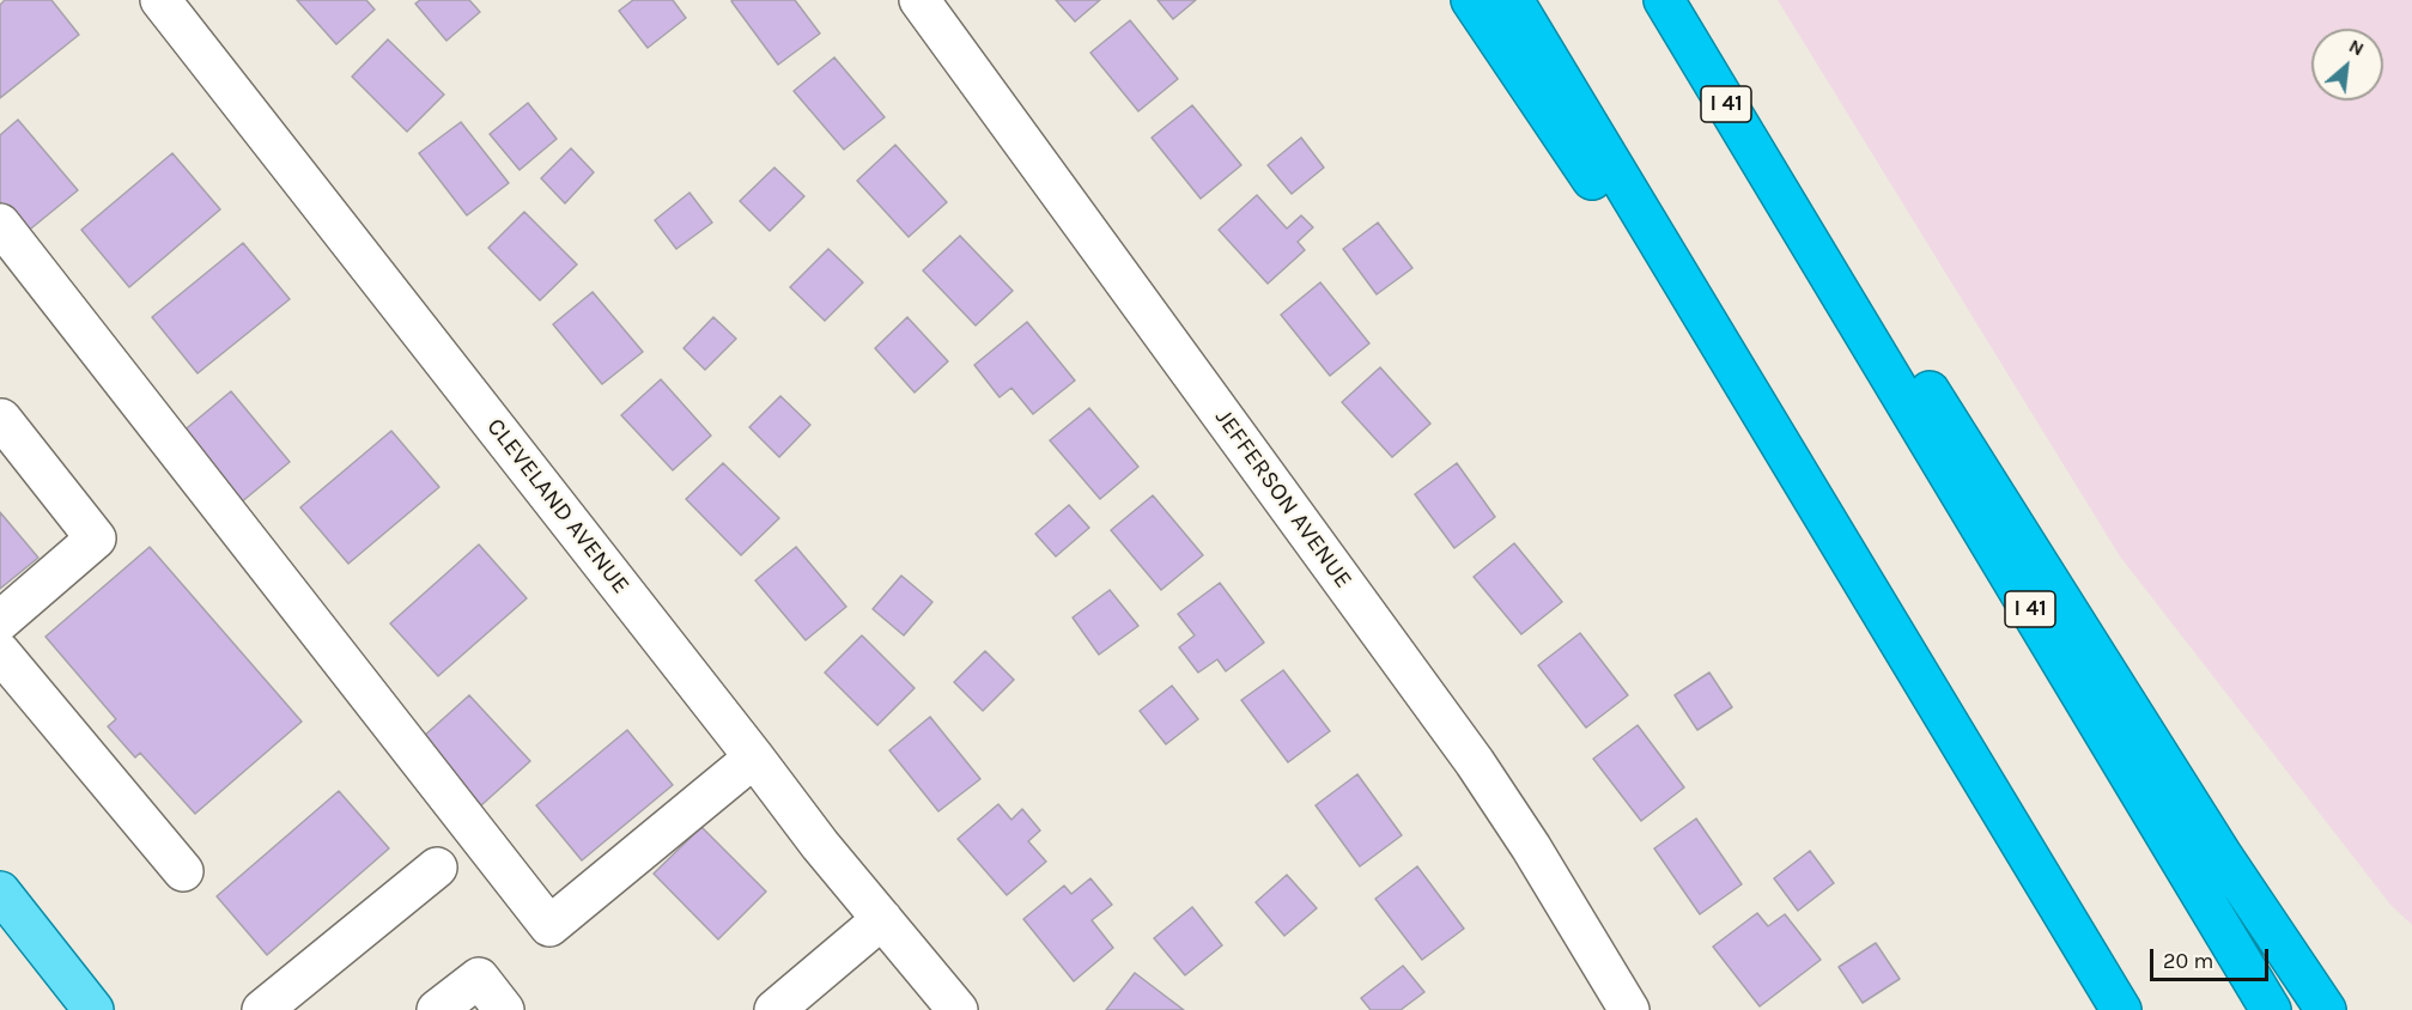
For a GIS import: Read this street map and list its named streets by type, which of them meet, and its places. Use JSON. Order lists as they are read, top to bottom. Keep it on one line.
{"streets":{"highway":["I 41"],"street":["JEFFERSON AVENUE","CLEVELAND AVENUE"]},"scale_bar":"20 m","north":"top right"}
